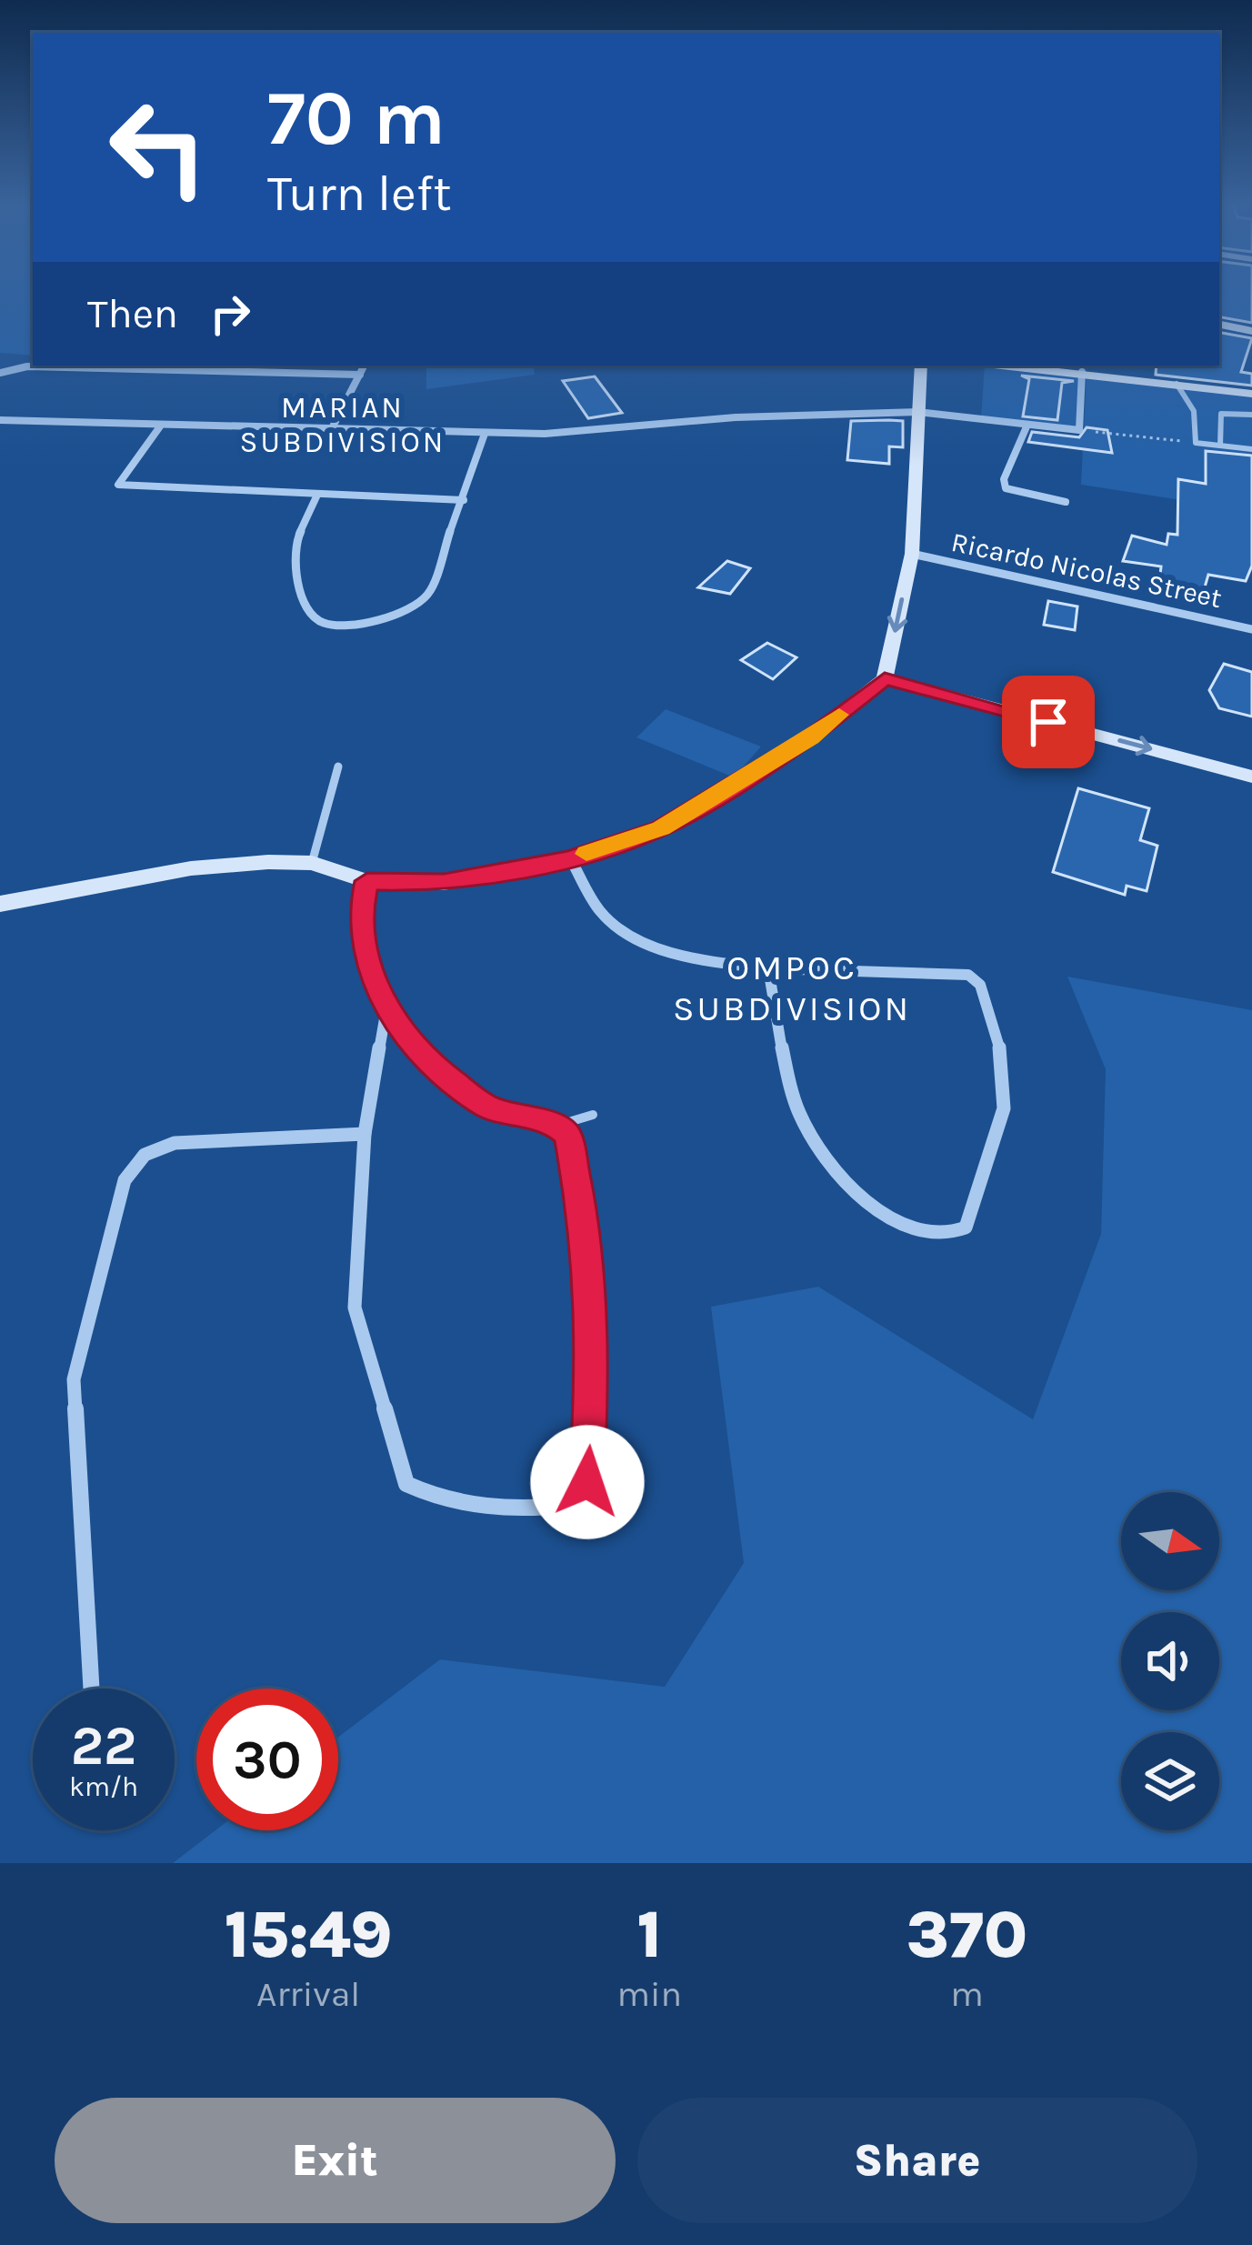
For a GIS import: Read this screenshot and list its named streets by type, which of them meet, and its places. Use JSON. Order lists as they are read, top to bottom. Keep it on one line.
{"streets":{"street":["Ricardo Nicolas Street"]},"districts":["MARIAN SUBDIVISION","OMPOC SUBDIVISION"],"north":"right","page":{"turn":["70 m","Turn left"],"then":"Then","speed":"22 km/h","limit":"30","eta":["15:49","Arrival","1","min","370","m"],"buttons":["Exit","Share"]}}
